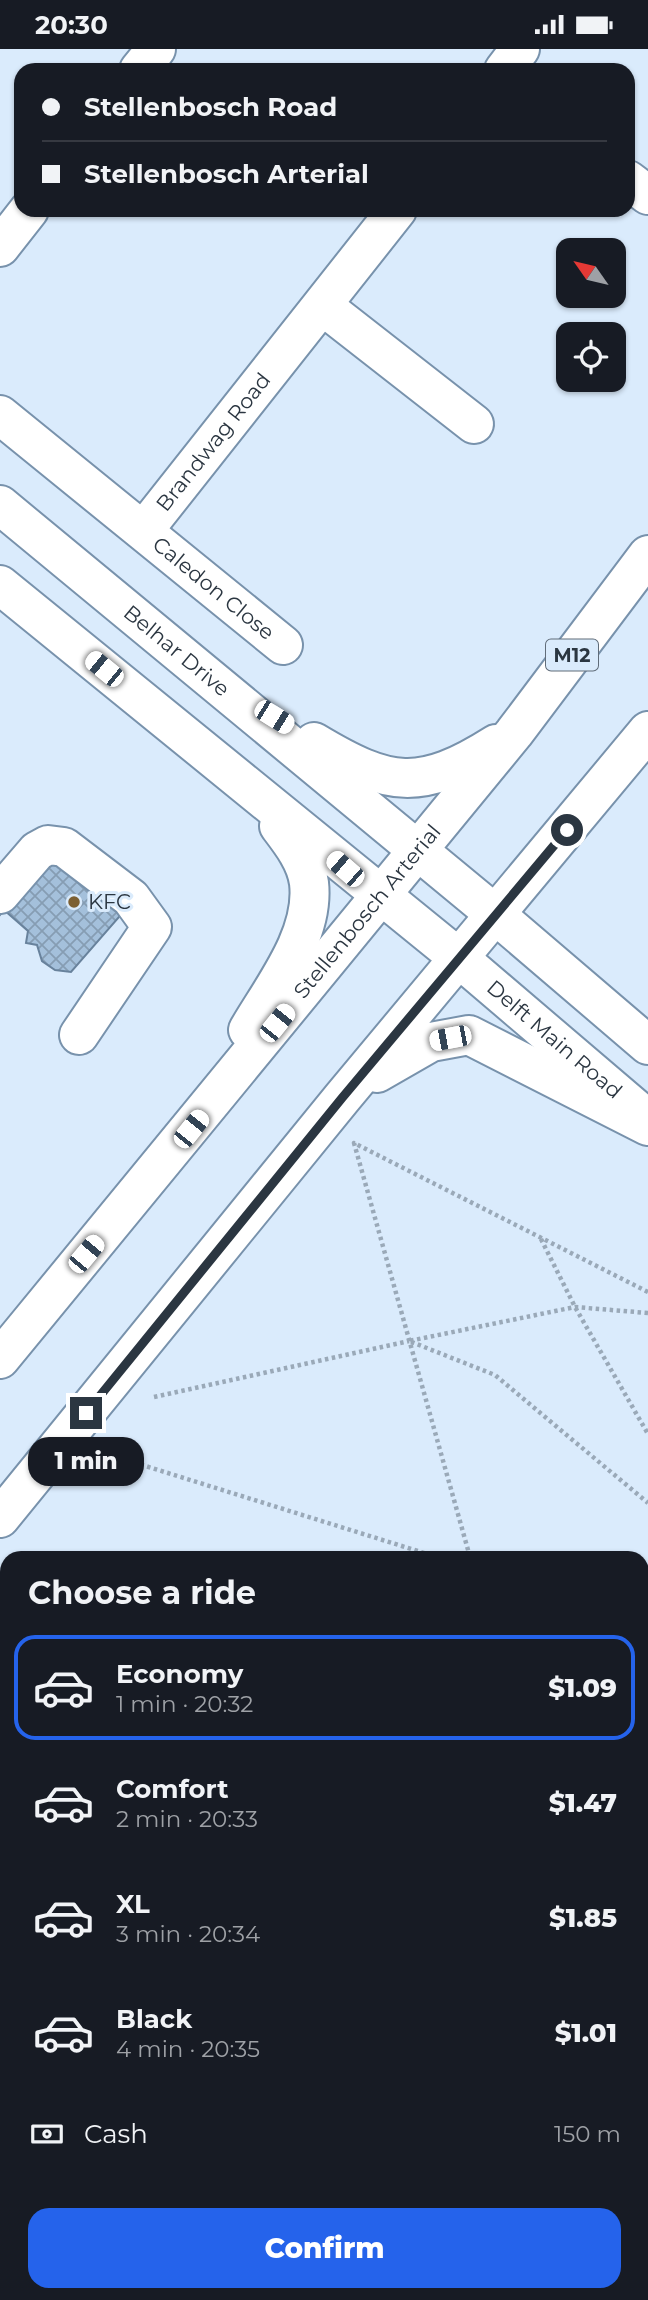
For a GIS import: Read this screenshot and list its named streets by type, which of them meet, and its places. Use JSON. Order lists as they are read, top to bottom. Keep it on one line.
{"streets":{"main road":["Brandwag Road","Caledon Close","Belhar Drive","M12","Stellenbosch Arterial","Delft Main Road"]},"crossings":[["Brandwag Road","Caledon Close"],["Belhar Drive","Stellenbosch Arterial"],["Stellenbosch Arterial","Delft Main Road"]],"places":["KFC"],"north":"top left","page":{"status":"20:30","banner":["Stellenbosch Road","Stellenbosch Arterial"],"bubble":"1 min","heading":"Choose a ride","list":[{"name":"Economy","note":"1 min · 20:32","value":"$1.09"},{"name":"Comfort","note":"2 min · 20:33","value":"$1.47"},{"name":"XL","note":"3 min · 20:34","value":"$1.85"},{"name":"Black","note":"4 min · 20:35","value":"$1.01"}],"pay":["Cash","150 m"],"buttons":"Confirm"}}
